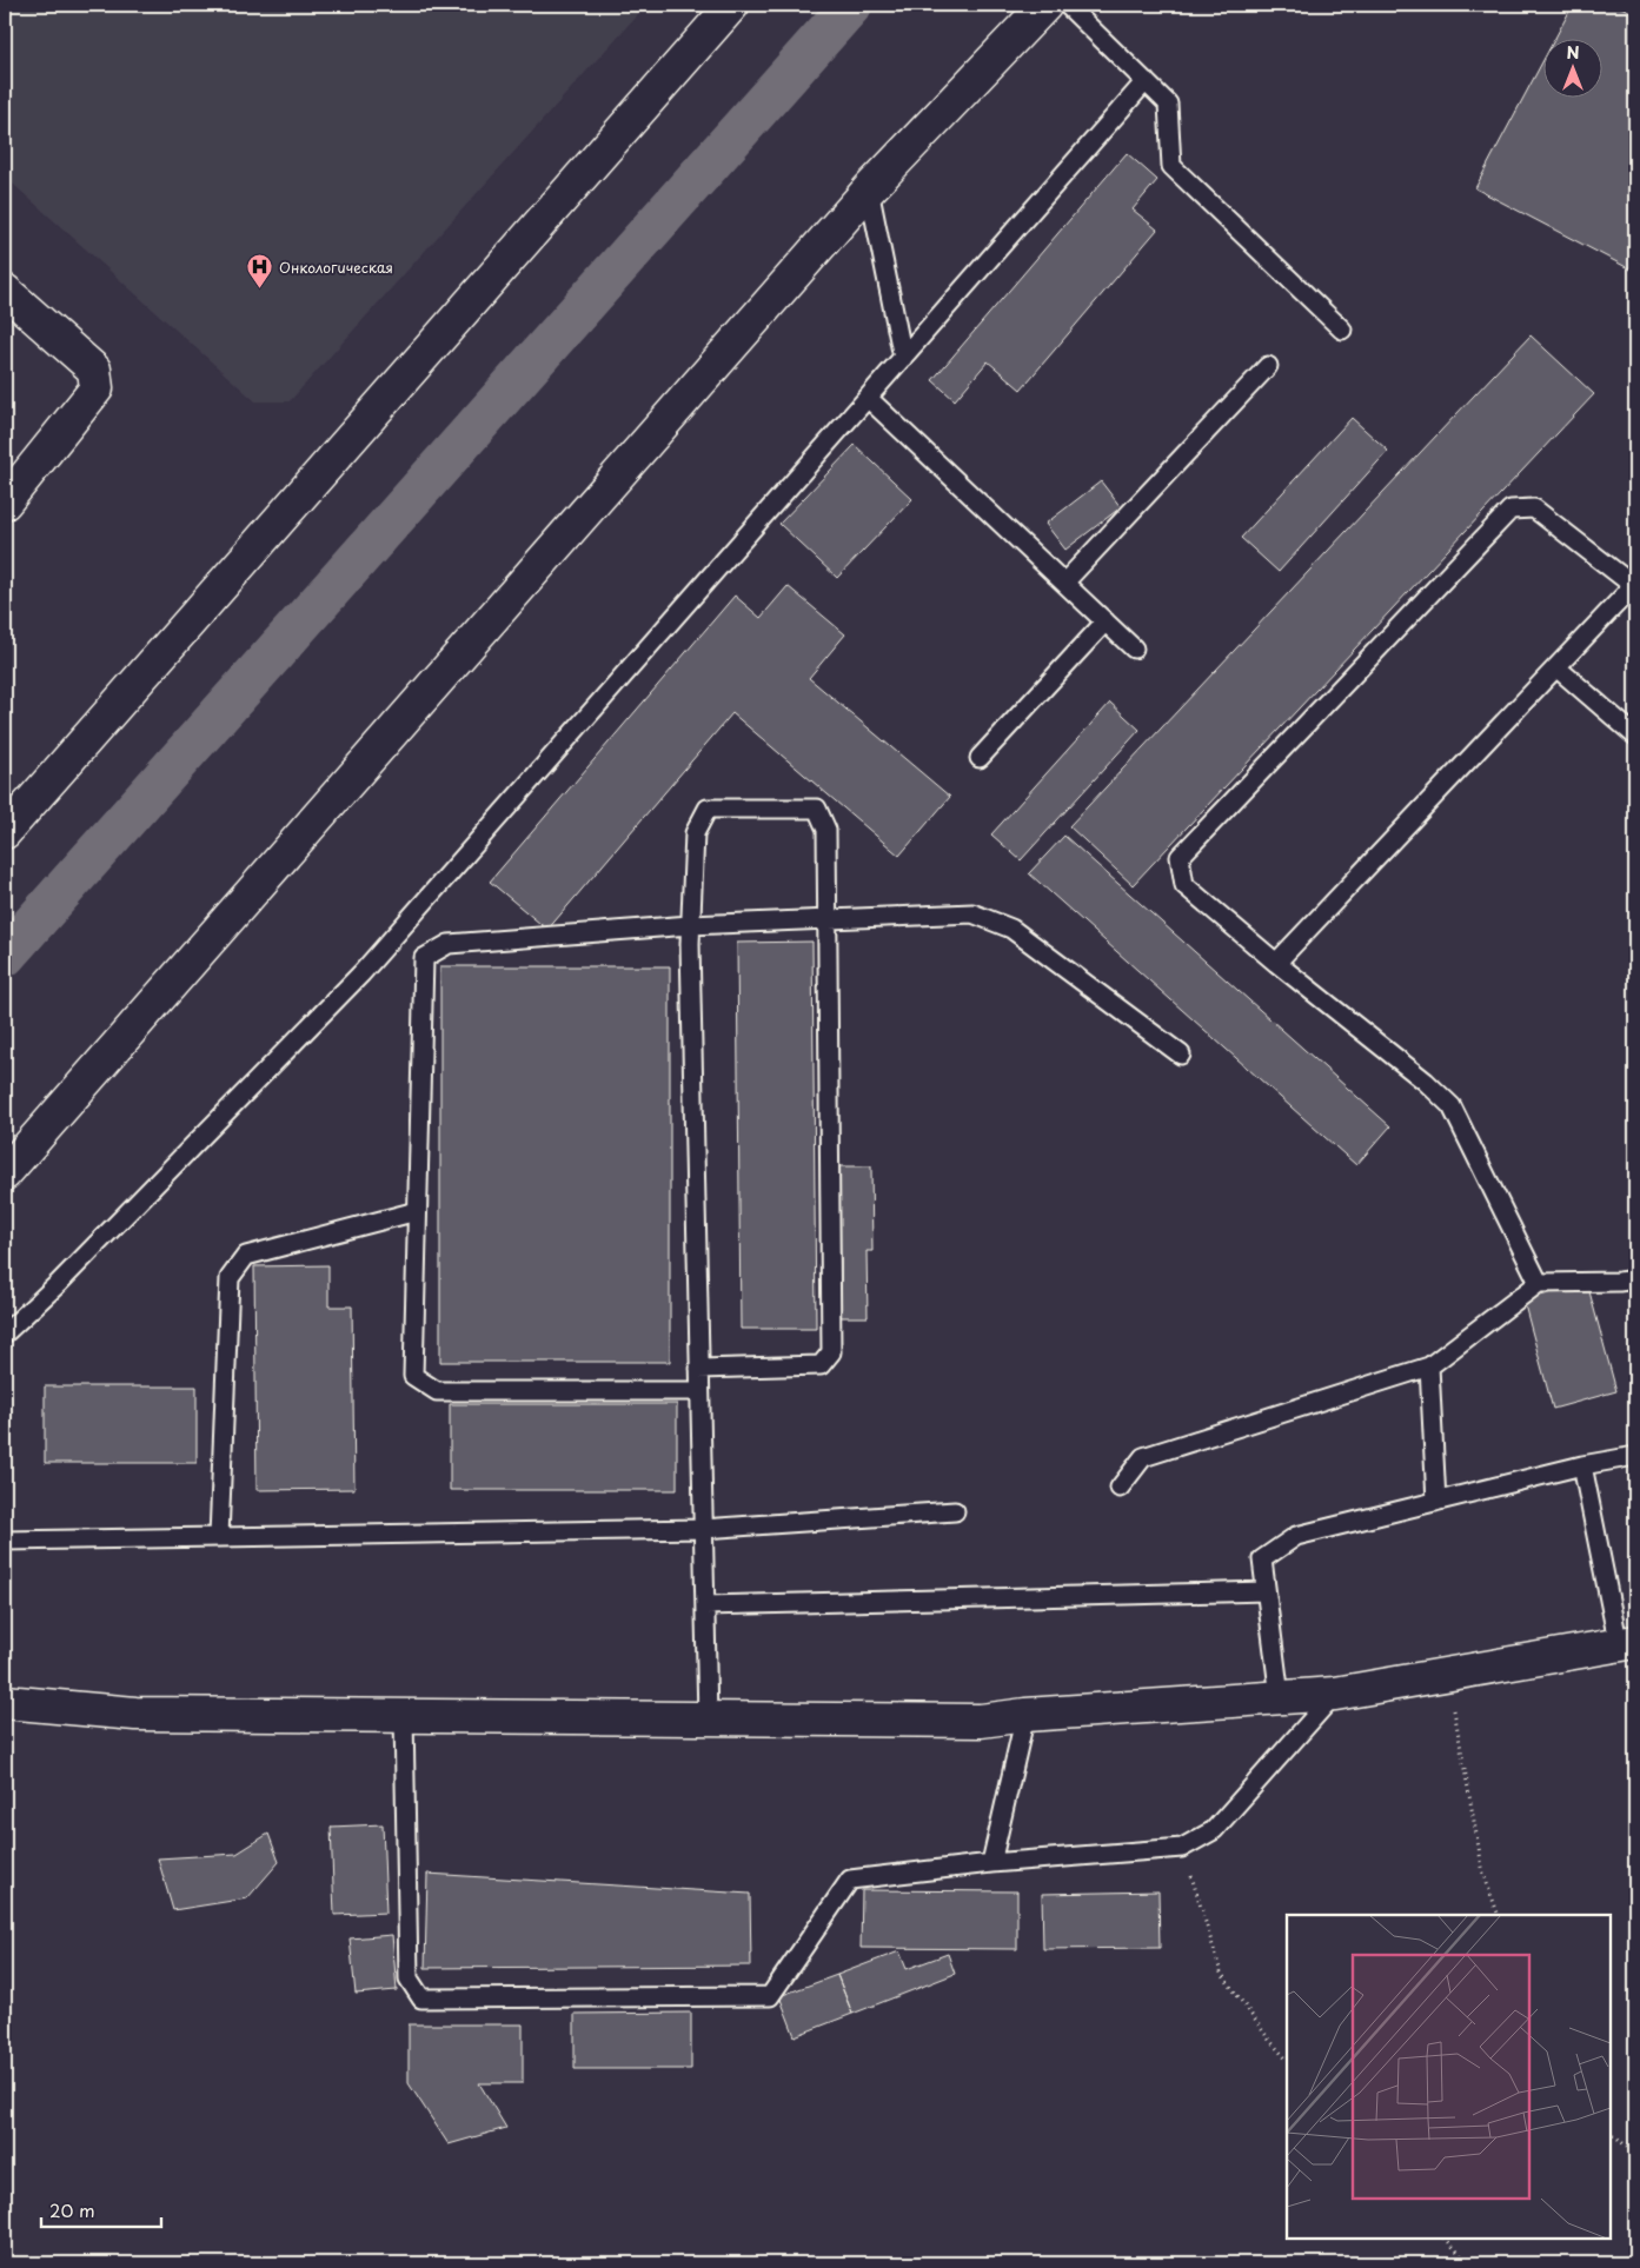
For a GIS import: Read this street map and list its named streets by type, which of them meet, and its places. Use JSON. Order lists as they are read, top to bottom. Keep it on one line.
{"places":{"hospital":["Онкологическая"]},"scale_bar":"20 m","north":"top"}
